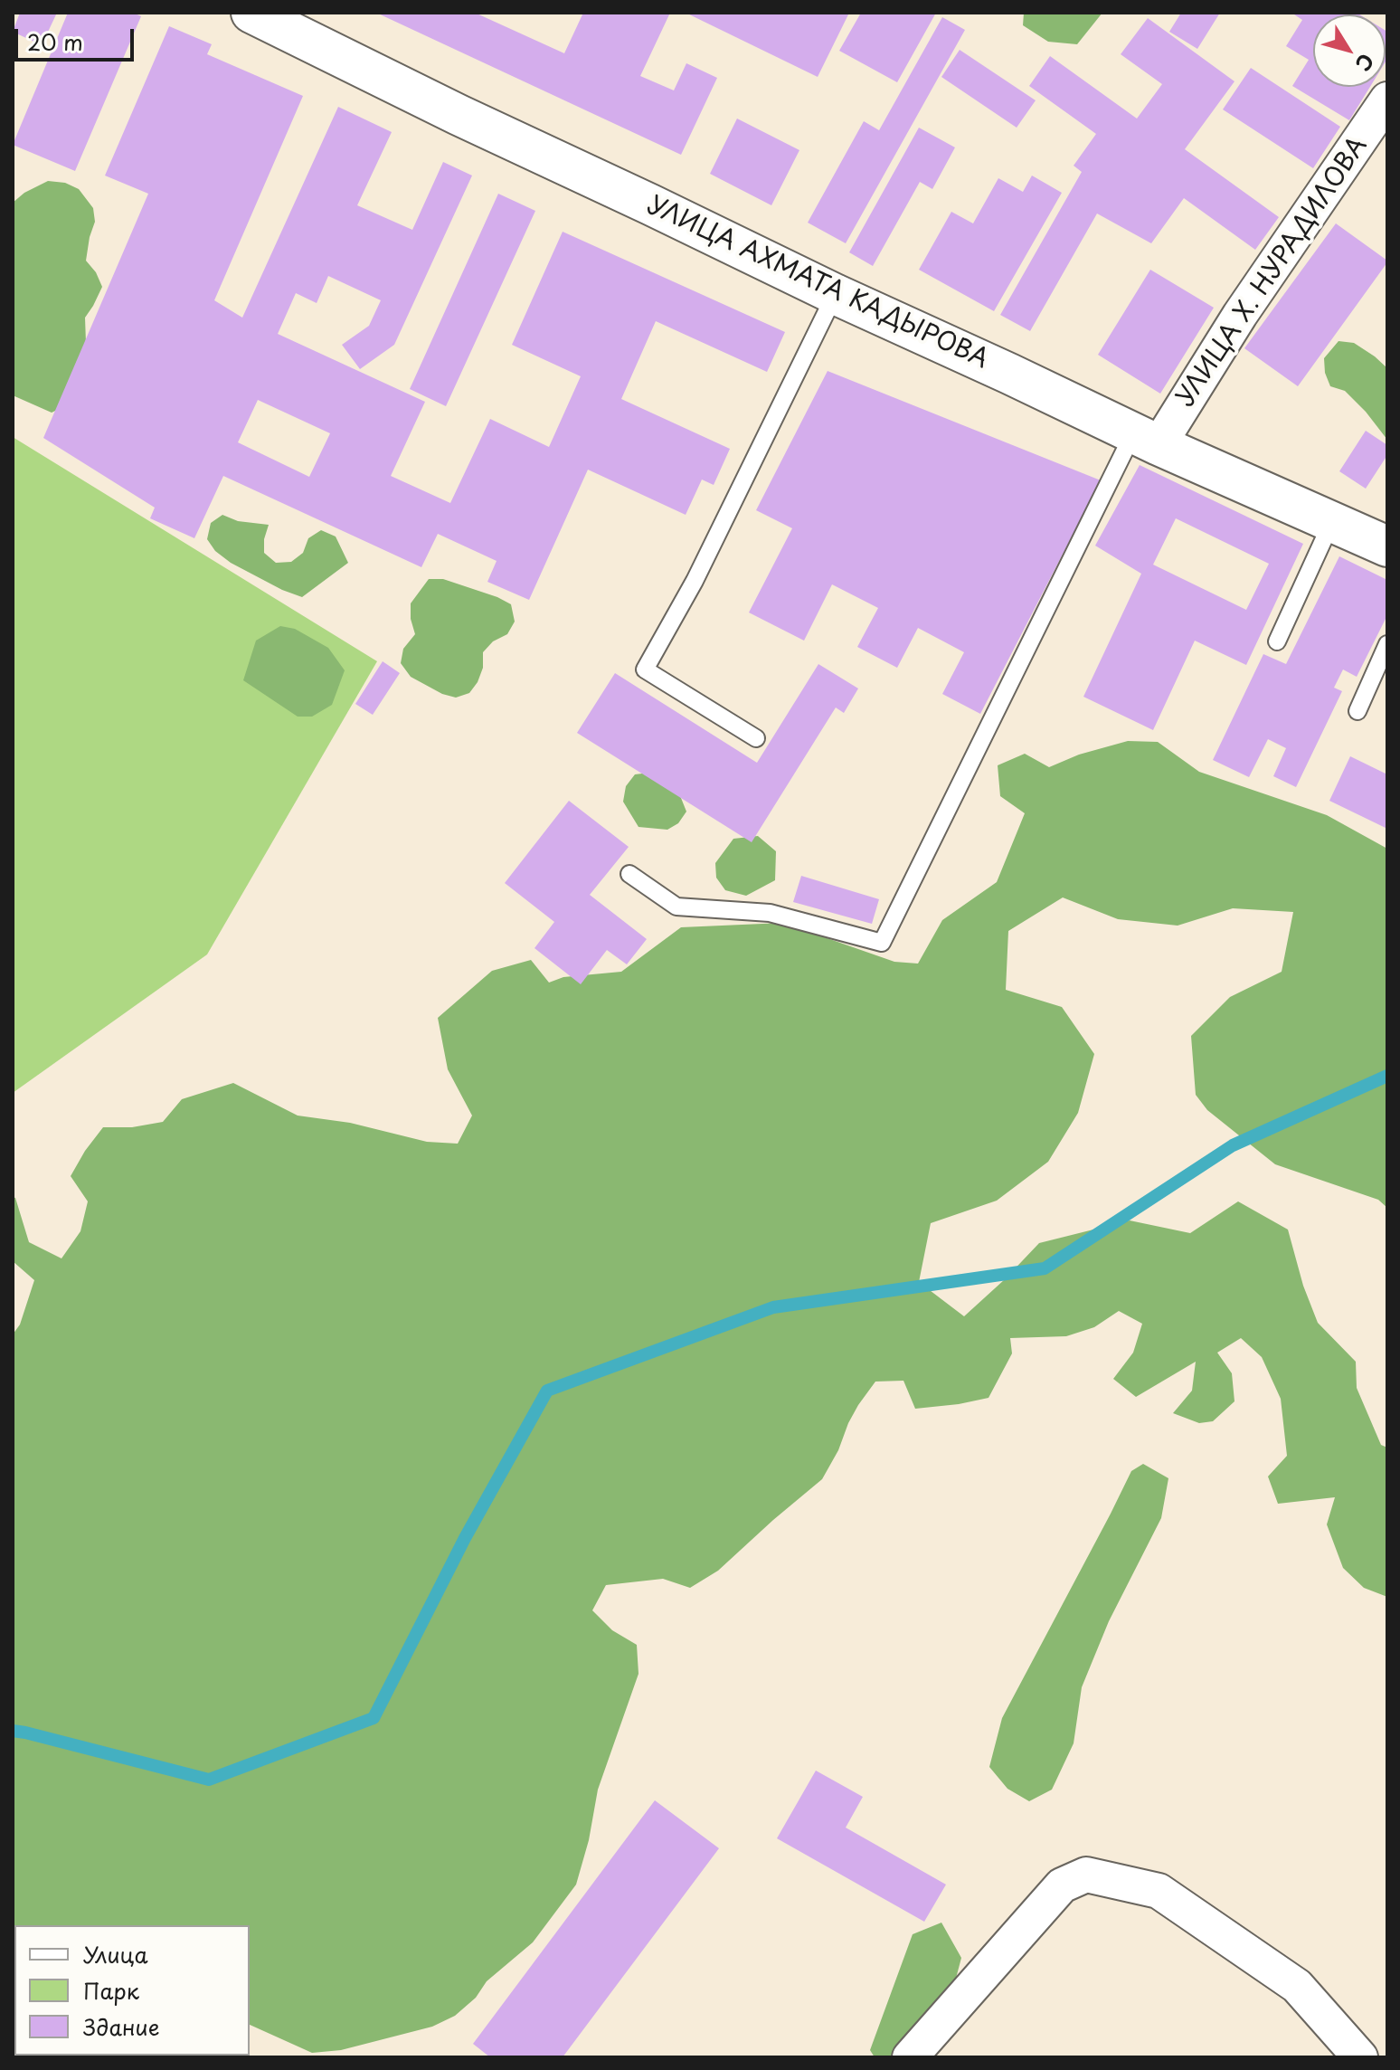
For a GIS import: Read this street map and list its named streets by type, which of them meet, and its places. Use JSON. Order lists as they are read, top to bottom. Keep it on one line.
{"streets":{"street":["УЛИЦА Х. НУРАДИЛОВА","УЛИЦА АХМАТА КАДЫРОВА"]},"crossings":[["УЛИЦА Х. НУРАДИЛОВА","УЛИЦА АХМАТА КАДЫРОВА"]],"legend":["Улица","Парк","Здание"],"scale_bar":"20 m","north":"bottom right"}
